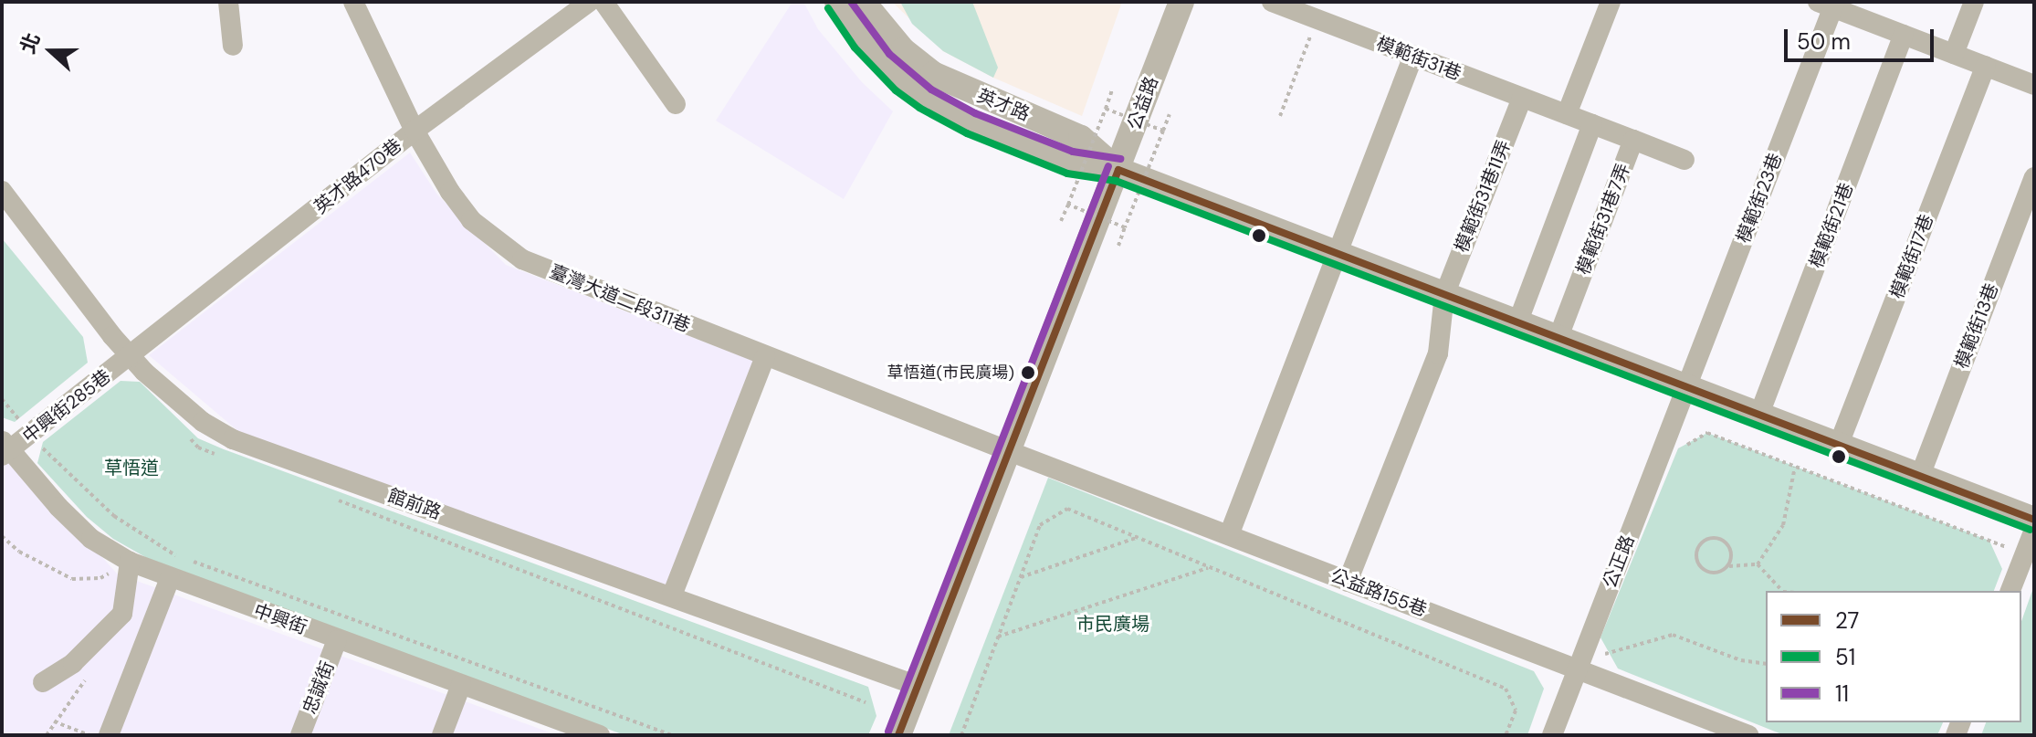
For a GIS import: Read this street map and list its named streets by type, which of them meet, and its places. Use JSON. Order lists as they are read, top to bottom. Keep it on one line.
{"streets":{"main road":["公益路","英才路"],"street":["模範街31巷","英才路470巷","模範街31巷11弄","模範街23巷","模範街31巷7弄","模範街21巷","模範街17巷","臺灣大道二段311巷","模範街13巷","中興街285巷","館前路","公正路","公益路155巷","中興街","忠誠街"]},"crossings":[["模範街31巷","模範街31巷11弄"],["模範街31巷","模範街31巷7弄"],["公益路","英才路"],["公益路","臺灣大道二段311巷"],["公益路","館前路"],["公益路","公益路155巷"],["英才路","模範街31巷11弄"],["英才路","模範街23巷"],["英才路","模範街31巷7弄"],["英才路","模範街21巷"],["英才路","模範街17巷"],["英才路","模範街13巷"],["英才路","公正路"],["英才路470巷","臺灣大道二段311巷"],["英才路470巷","中興街285巷"],["英才路470巷","館前路"],["模範街31巷11弄","公益路155巷"],["模範街23巷","公正路"],["臺灣大道二段311巷","公益路155巷"],["中興街285巷","館前路"],["中興街285巷","中興街"],["公正路","公益路155巷"],["中興街","忠誠街"]],"parks":["草悟道","市民廣場"],"places":["草悟道(市民廣場)"],"lines":["transit line 11","transit line 51","transit line 27"],"legend":["27","51","11"],"scale_bar":"50 m","north":"left"}
